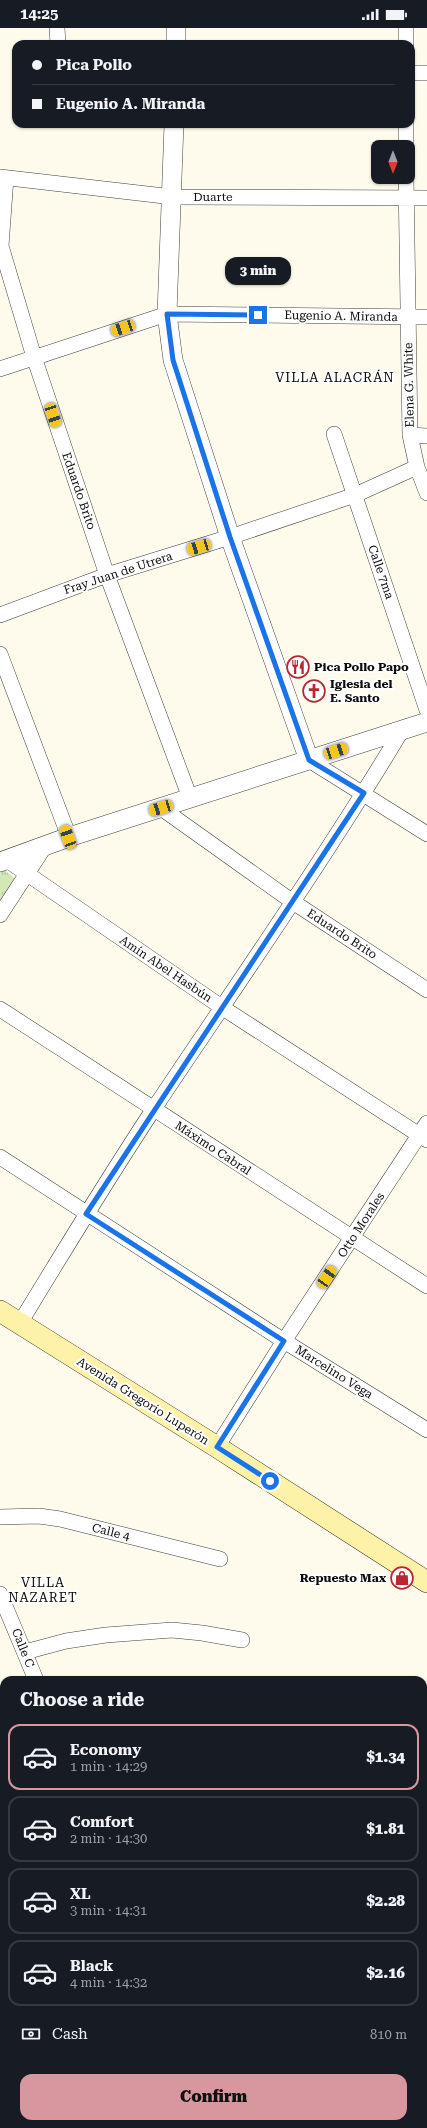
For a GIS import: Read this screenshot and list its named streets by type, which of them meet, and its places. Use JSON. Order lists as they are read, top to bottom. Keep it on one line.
{"streets":{"main road":["Avenida Gregorio Luperón"],"street":["Duarte","Eugenio A. Miranda","Elena G. White","Eduardo Brito","Calle 7ma","Fray Juan de Utrera","Amín Abel Hasbún","Máximo Cabral","Otto Morales","Marcelino Vega","Calle 4","Calle C"]},"crossings":[["Duarte","Elena G. White"],["Duarte","Eduardo Brito"],["Eugenio A. Miranda","Elena G. White"],["Eugenio A. Miranda","Eduardo Brito"],["Elena G. White","Fray Juan de Utrera"],["Eduardo Brito","Fray Juan de Utrera"],["Calle 7ma","Fray Juan de Utrera"],["Amín Abel Hasbún","Otto Morales"],["Máximo Cabral","Otto Morales"],["Otto Morales","Marcelino Vega"],["Otto Morales","Avenida Gregorio Luperón"]],"districts":["VILLA ALACRÁN","VILLA NAZARET"],"places":{"restaurant":["Pica Pollo Papo"],"church":["Iglesia del E. Santo"],"shop":["Repuesto Max"]},"north":"bottom","page":{"status":"14:25","banner":["Pica Pollo","Eugenio A. Miranda"],"bubble":"3 min","heading":"Choose a ride","list":[{"name":"Economy","note":"1 min · 14:29","value":"$1.34"},{"name":"Comfort","note":"2 min · 14:30","value":"$1.81"},{"name":"XL","note":"3 min · 14:31","value":"$2.28"},{"name":"Black","note":"4 min · 14:32","value":"$2.16"}],"pay":["Cash","810 m"],"buttons":"Confirm"}}
